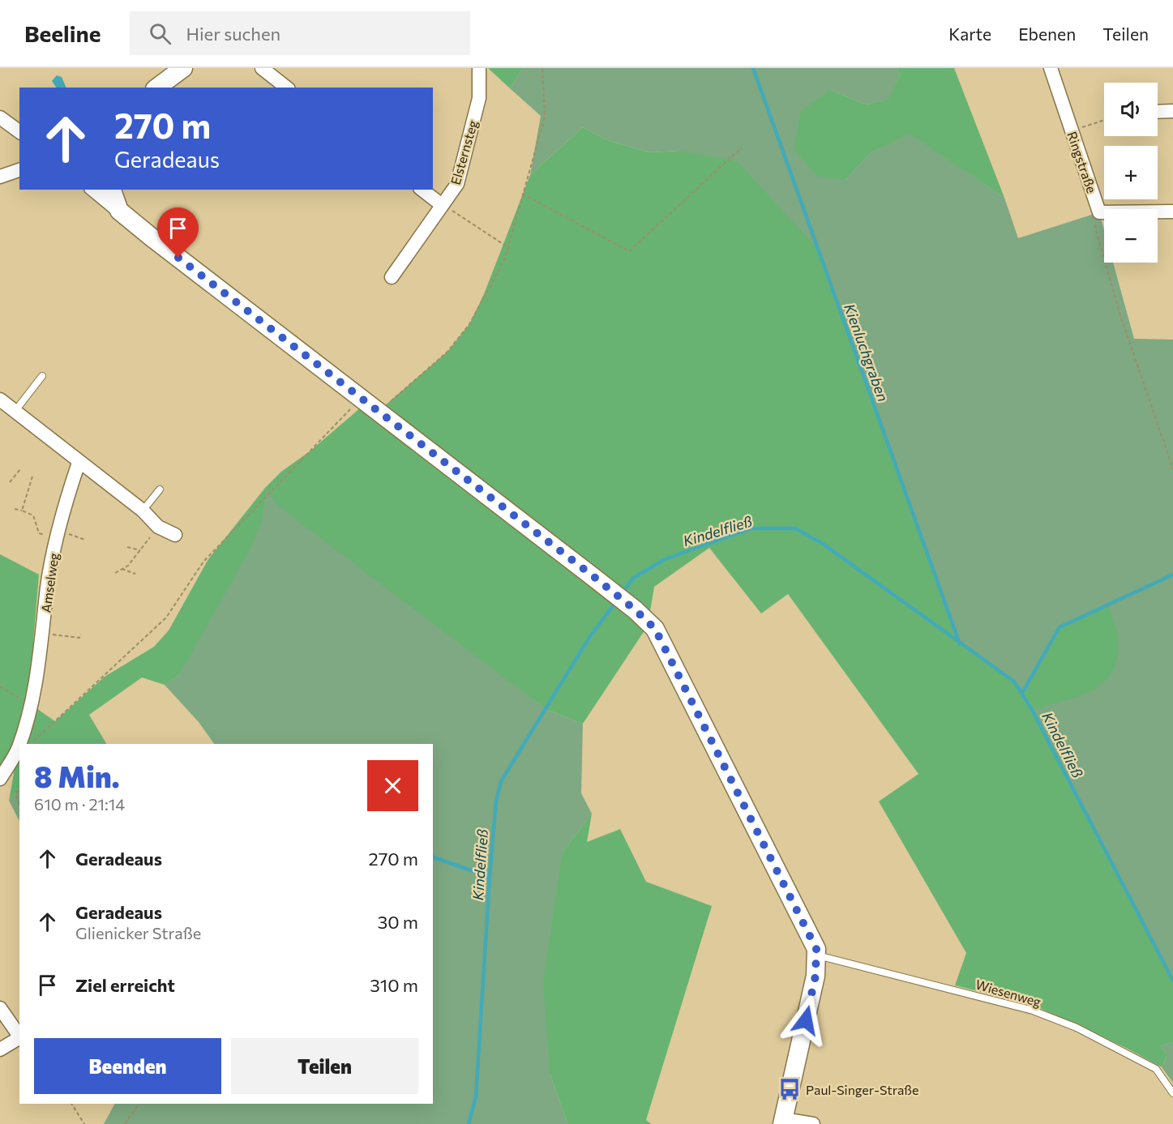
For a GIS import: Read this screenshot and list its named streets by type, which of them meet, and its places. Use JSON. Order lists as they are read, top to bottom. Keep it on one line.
{"streets":{"street":["Elsternsteg","Ringstraße","Amselweg"],"lane":["Wiesenweg"]},"water":["Kienluchgraben","Kindelfließ"],"places":{"bus stop":["Paul-Singer-Straße"]},"page":{"header":"Beeline","search":"Hier suchen","nav":["Karte","Ebenen","Teilen"],"map_buttons":["+","−"],"turn":["270 m","Geradeaus"],"heading":["8 Min.","610 m · 21:14"],"list":[{"name":"Geradeaus","value":"270 m"},{"name":"Geradeaus","note":"Glienicker Straße","value":"30 m"},{"name":"Ziel erreicht","value":"310 m"}],"buttons":["Beenden","Teilen"]}}
